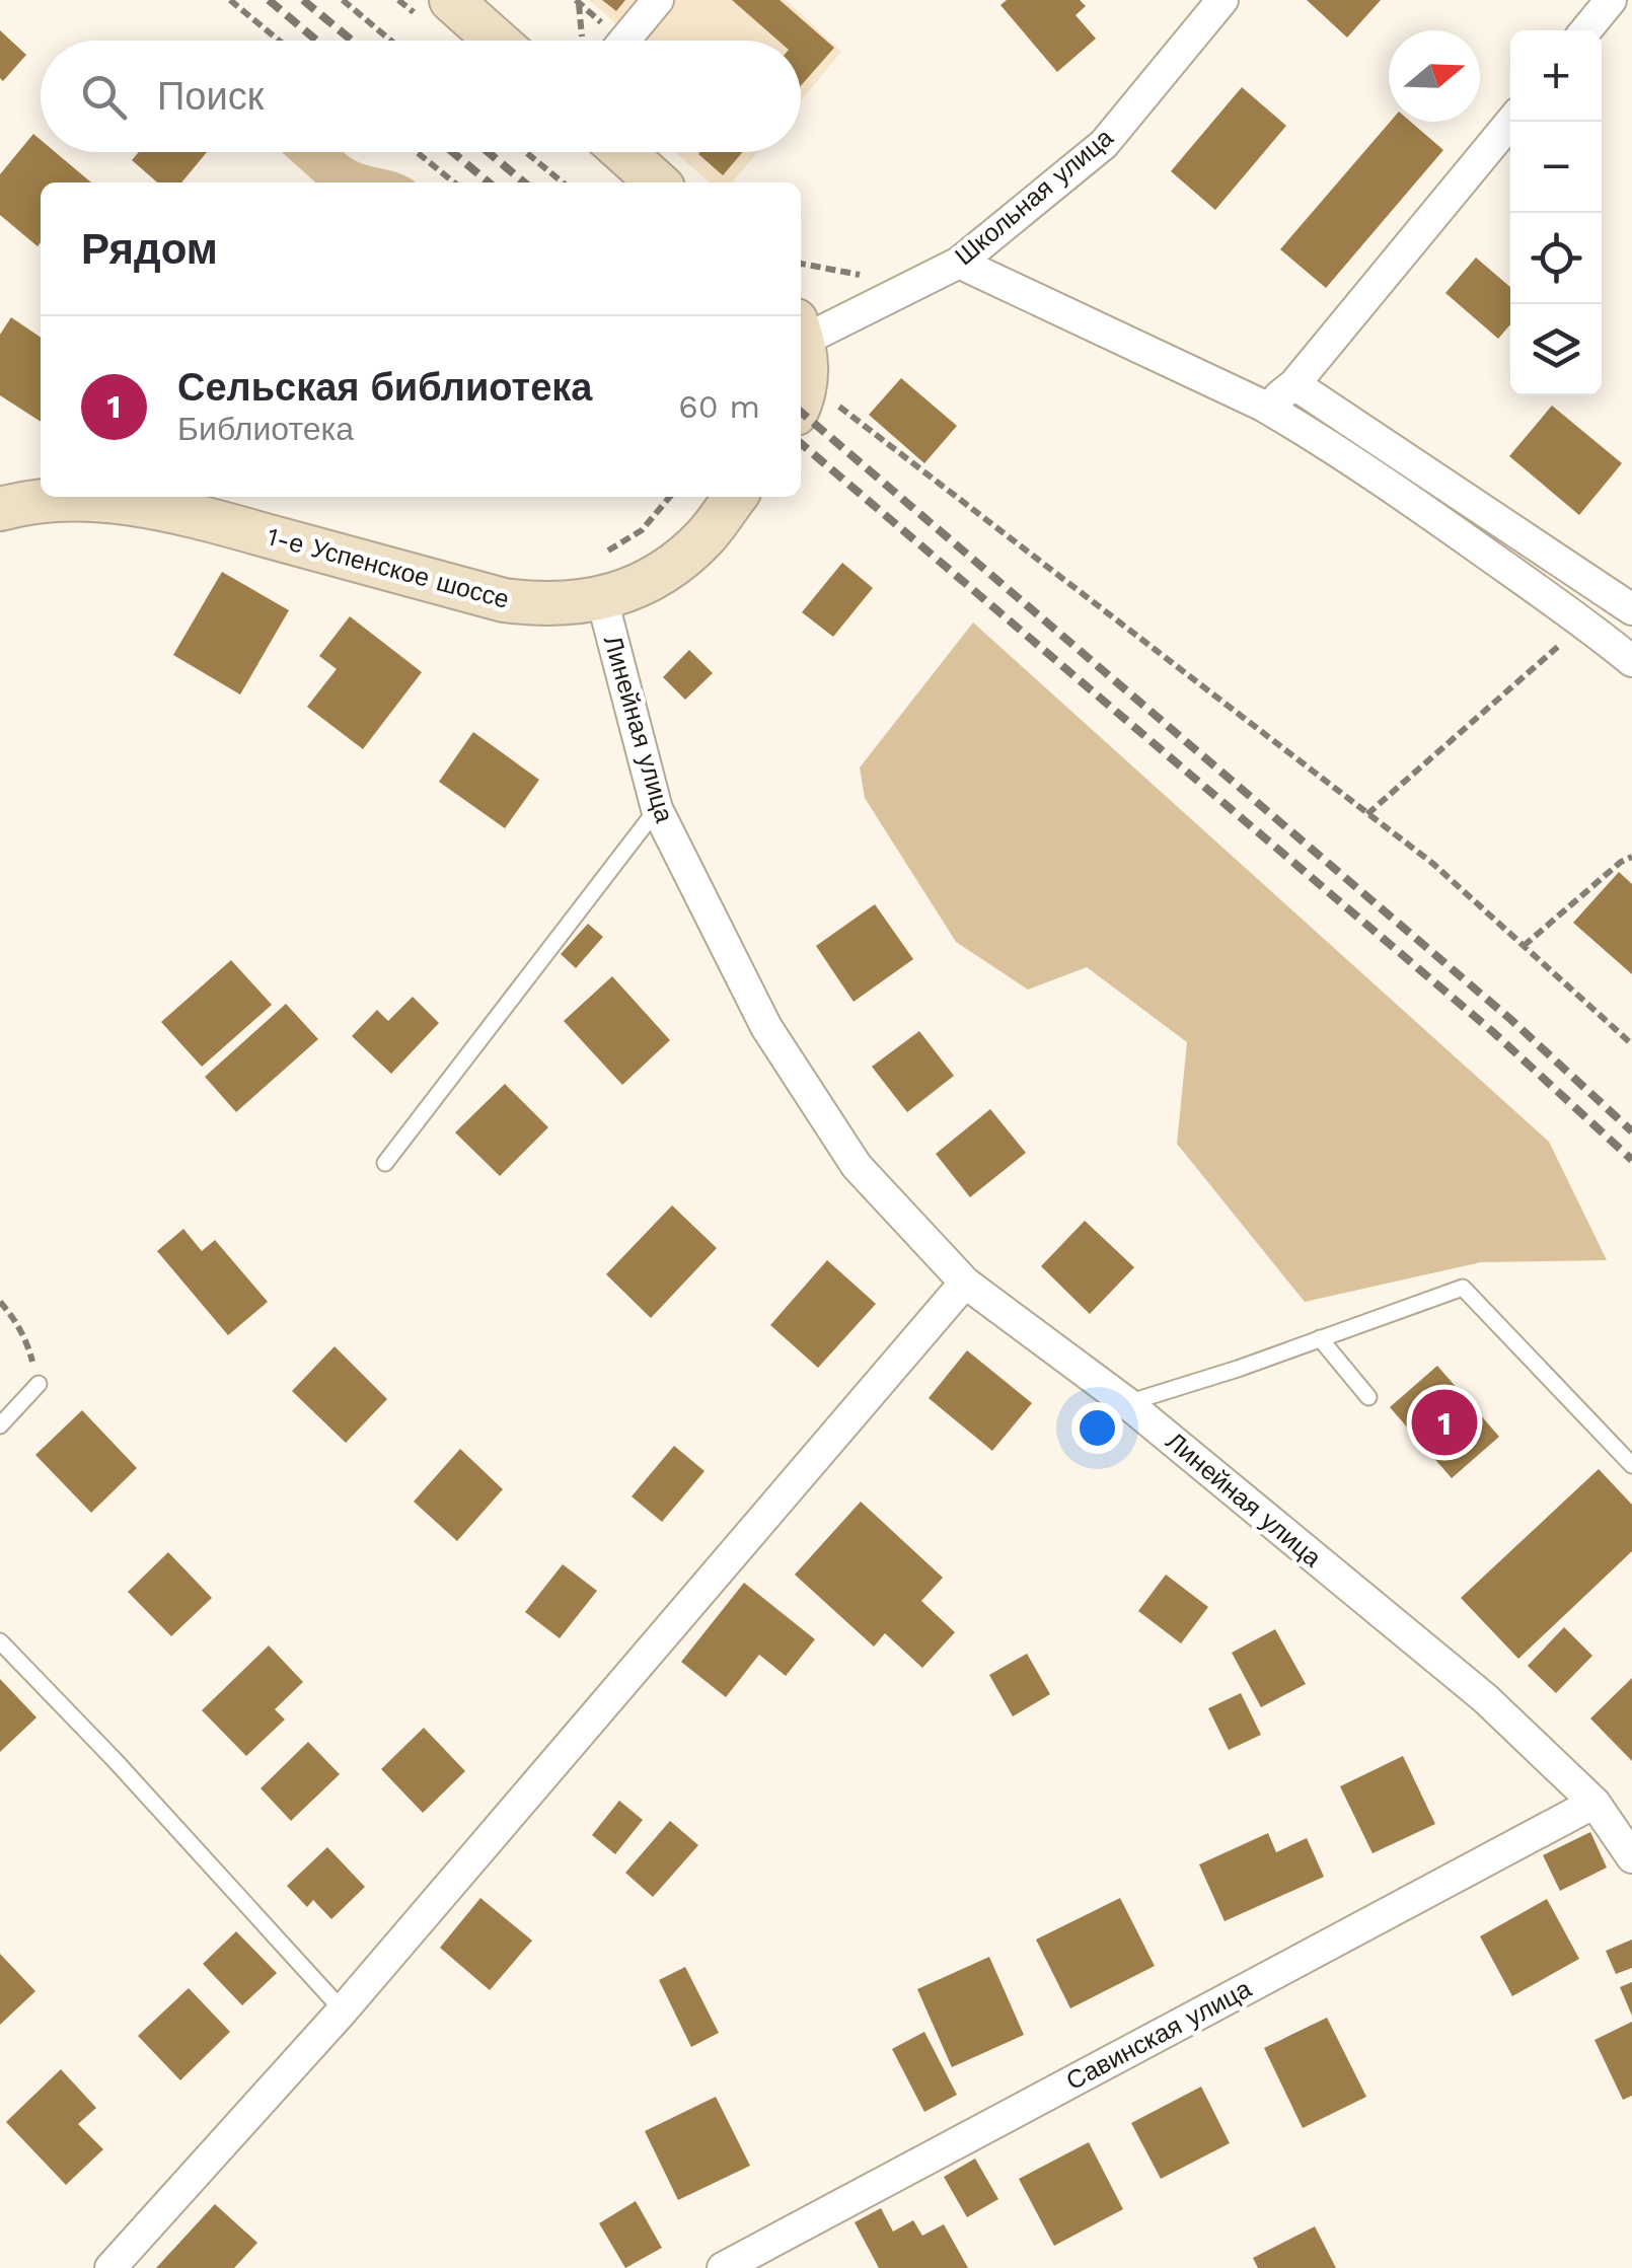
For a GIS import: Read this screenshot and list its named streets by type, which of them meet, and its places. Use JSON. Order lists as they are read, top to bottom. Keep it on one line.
{"streets":{"main road":["1-е Успенское шоссе"],"street":["Школьная улица","Линейная улица","Савинская улица"]},"crossings":[["1-е Успенское шоссе","Линейная улица"],["Линейная улица","Савинская улица"]],"north":"right","page":{"map_buttons":["+","−"],"search":"Поиск","heading":"Рядом","list":[{"mark":"1","name":"Сельская библиотека","note":"Библиотека","value":"60 m"}],"pins":"1"}}
